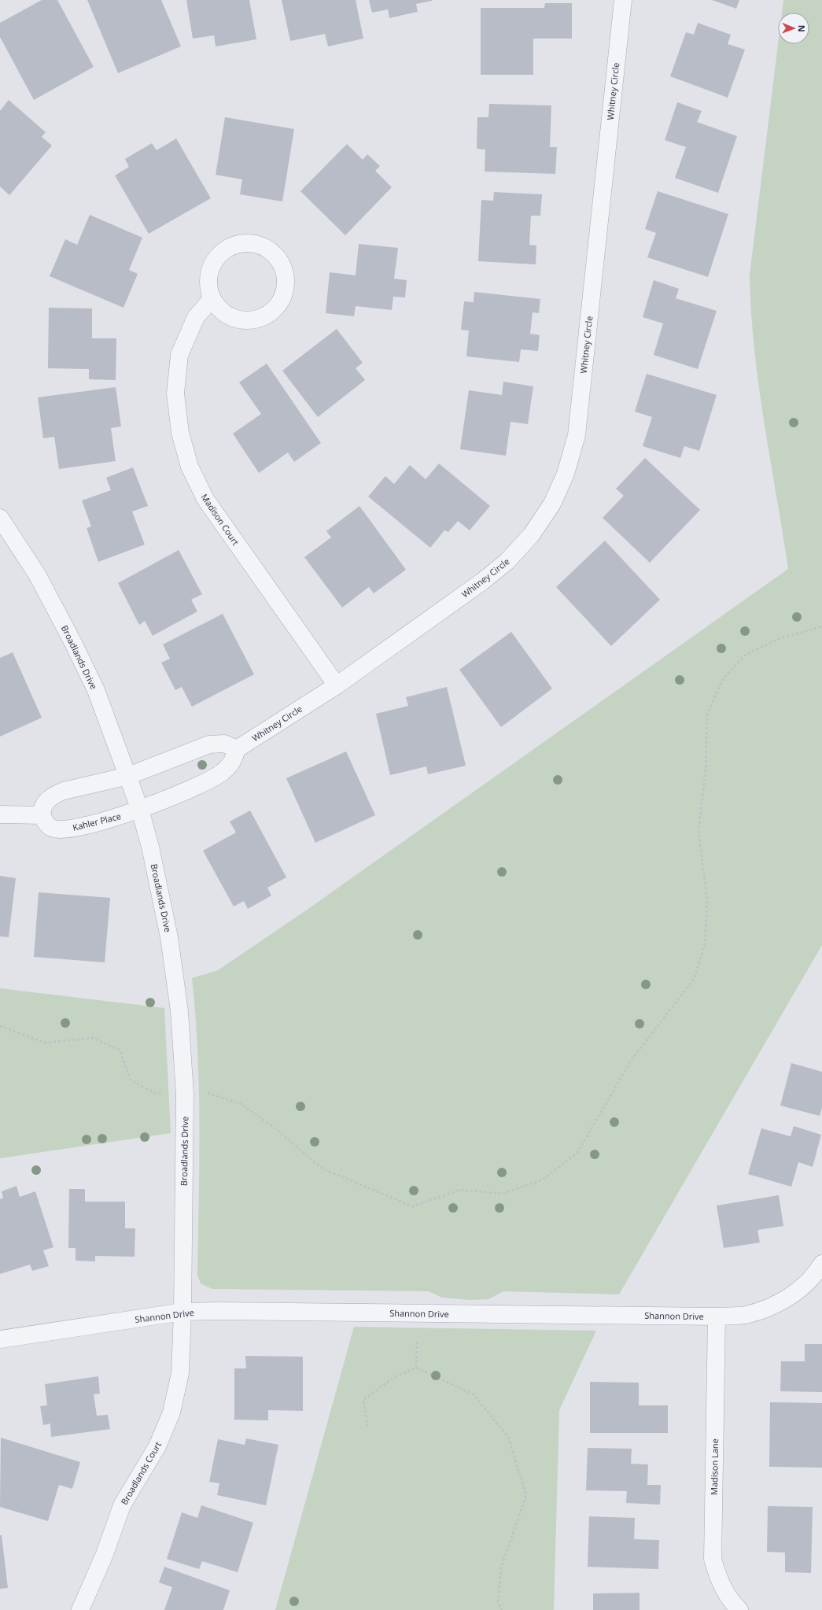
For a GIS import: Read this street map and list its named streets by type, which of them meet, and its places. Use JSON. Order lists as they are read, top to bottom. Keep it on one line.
{"streets":{"street":["Whitney Circle","Madison Court","Broadlands Drive","Kahler Place","Shannon Drive","Madison Lane","Broadlands Court"]},"crossings":[["Whitney Circle","Madison Court"],["Broadlands Drive","Kahler Place"],["Broadlands Drive","Shannon Drive"],["Broadlands Drive","Broadlands Court"],["Shannon Drive","Madison Lane"],["Shannon Drive","Broadlands Court"]],"north":"right"}
